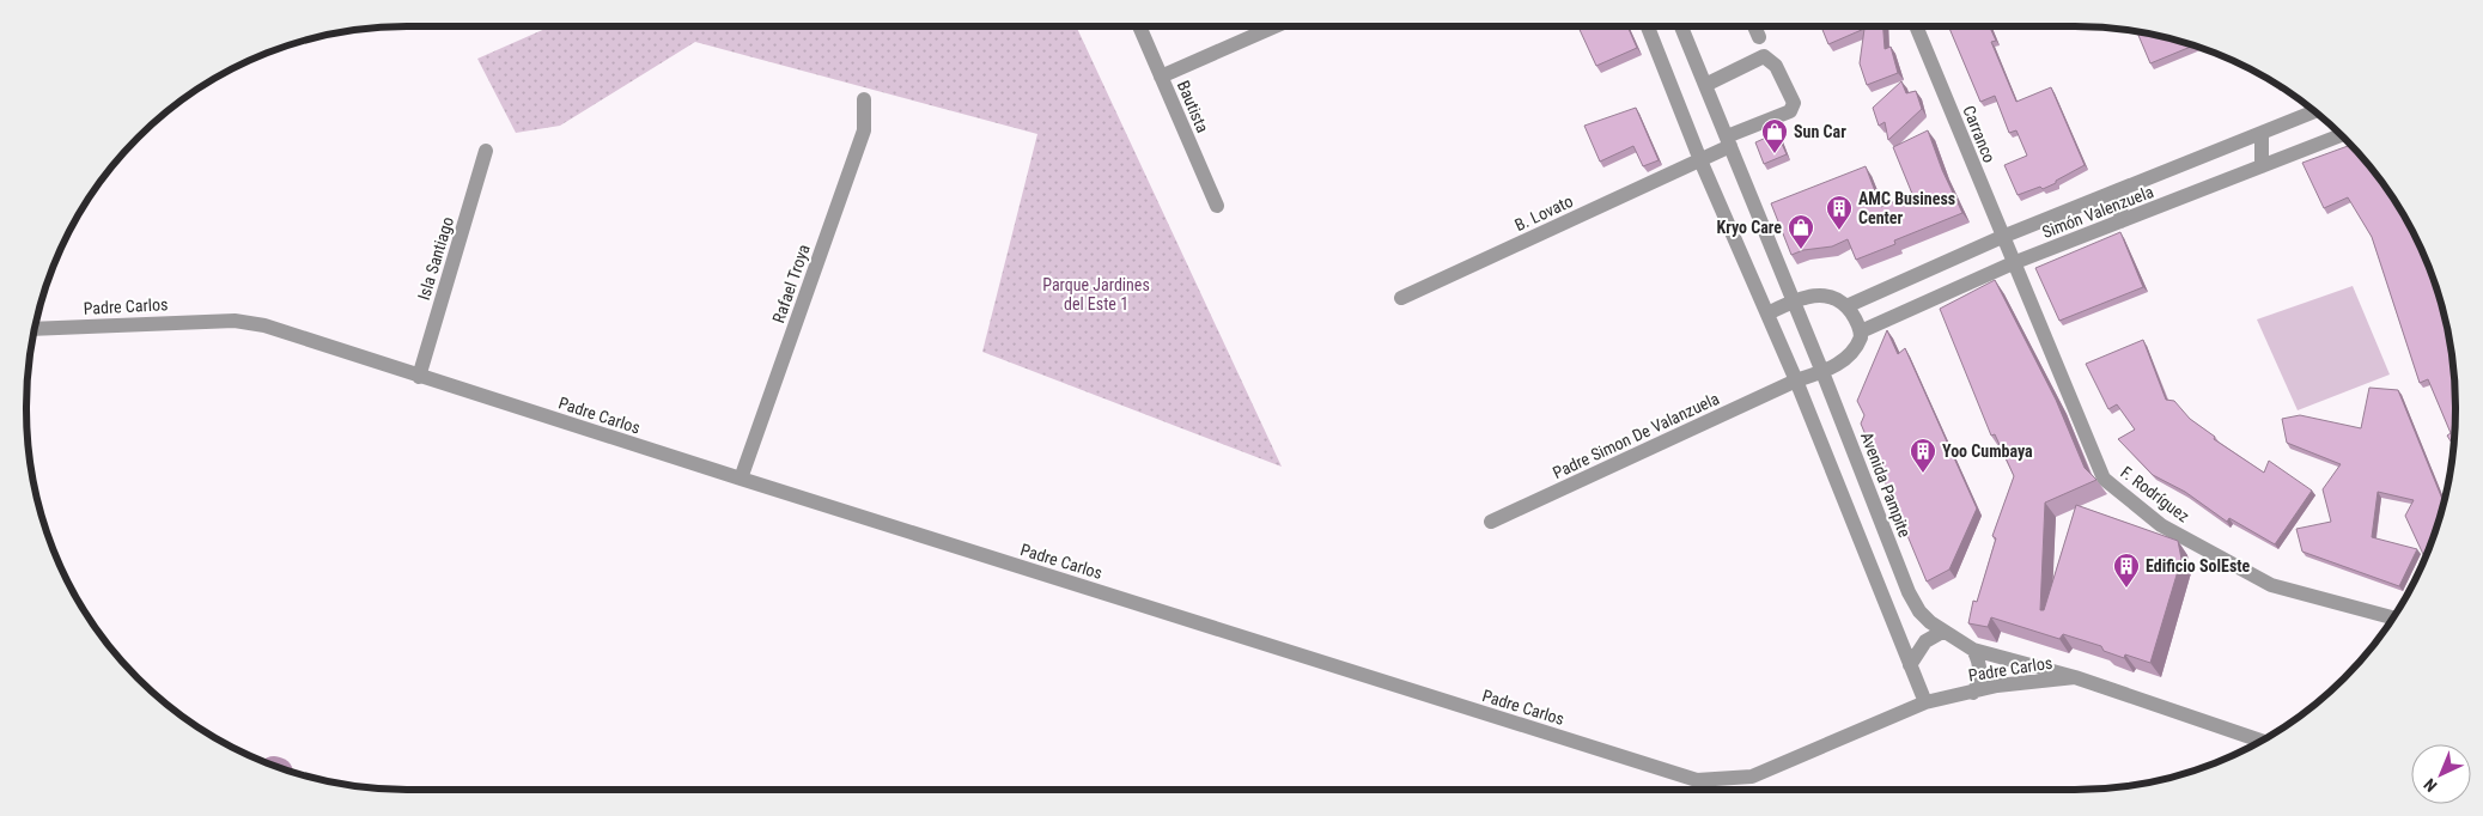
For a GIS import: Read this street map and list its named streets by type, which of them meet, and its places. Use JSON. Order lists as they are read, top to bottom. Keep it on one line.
{"streets":{"street":["Bautista","Carranco","Simón Valenzuela","B. Lovato","Isla Santiago","Rafael Troya","Padre Carlos","Padre Simon De Valanzuela","Avenida Pampite","F. Rodríguez"]},"crossings":[["Carranco","Simón Valenzuela"],["Carranco","F. Rodríguez"],["Simón Valenzuela","F. Rodríguez"],["B. Lovato","Avenida Pampite"],["Isla Santiago","Padre Carlos"],["Rafael Troya","Padre Carlos"],["Padre Carlos","Avenida Pampite"]],"parks":["Parque Jardines del Este 1"],"places":{"shop":["Sun Car","Kryo Care"],"building":["AMC Business Center","Yoo Cumbaya","Edificio SolEste"]},"north":"bottom left"}
